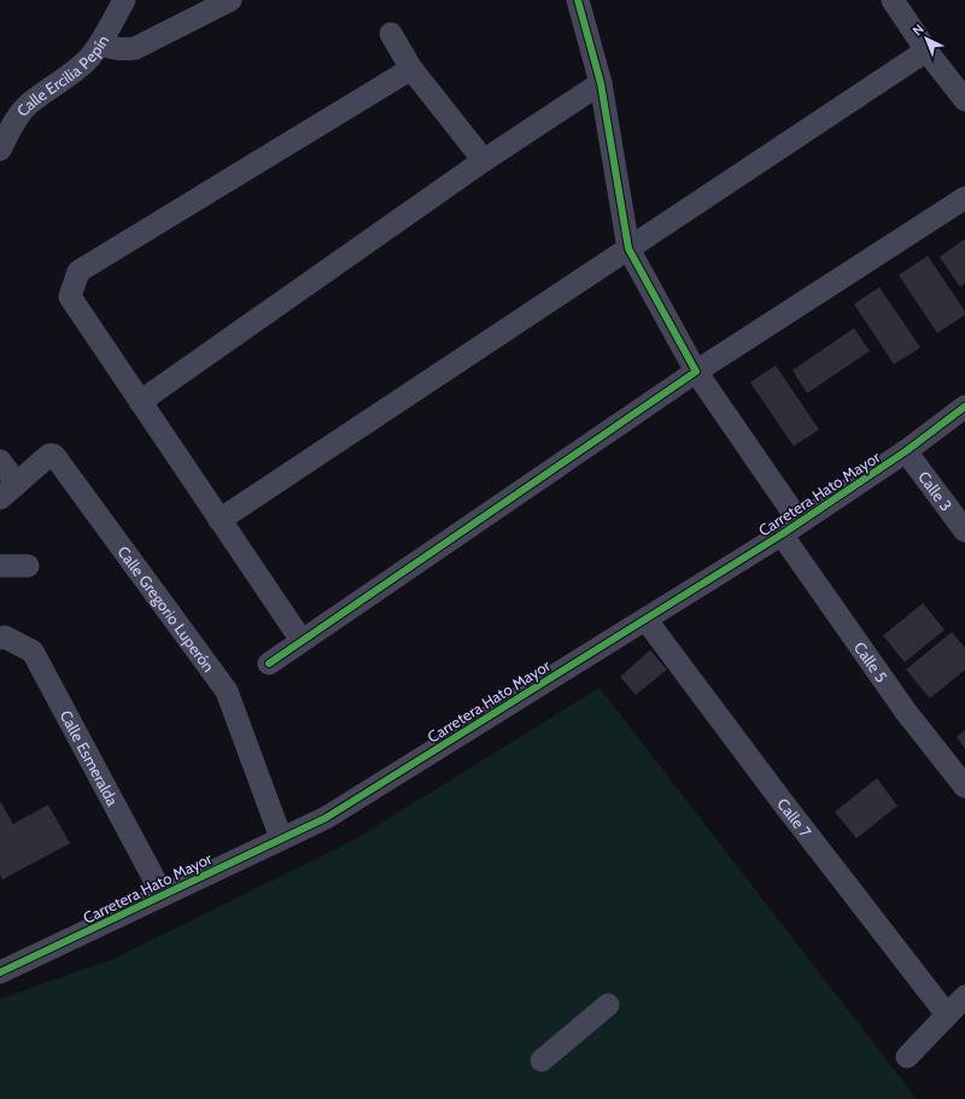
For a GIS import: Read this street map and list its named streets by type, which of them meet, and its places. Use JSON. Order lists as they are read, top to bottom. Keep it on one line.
{"streets":{"street":["Calle Ercilia Pepín","Calle 3","Carretera Hato Mayor","Calle Gregorio Luperón","Calle 5","Calle Esmeralda","Calle 7"]},"crossings":[["Calle 3","Carretera Hato Mayor"],["Carretera Hato Mayor","Calle Gregorio Luperón"],["Carretera Hato Mayor","Calle 5"],["Carretera Hato Mayor","Calle Esmeralda"],["Carretera Hato Mayor","Calle 7"]],"north":"top left"}
